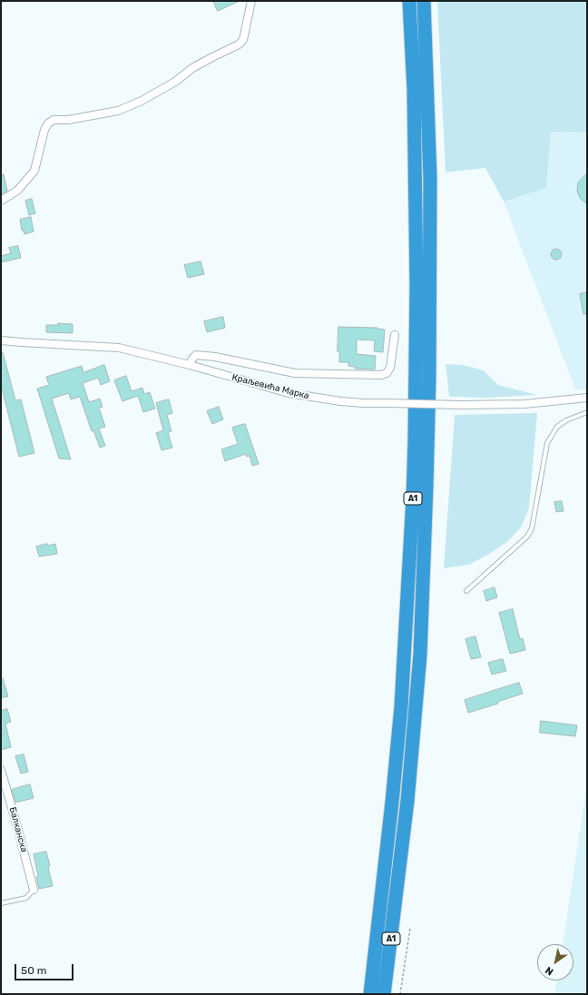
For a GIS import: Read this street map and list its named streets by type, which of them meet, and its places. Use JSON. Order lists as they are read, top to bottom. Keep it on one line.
{"streets":{"highway":["A1"],"street":["Краљевића Марка","Балканска"]},"scale_bar":"50 m","north":"bottom left"}
